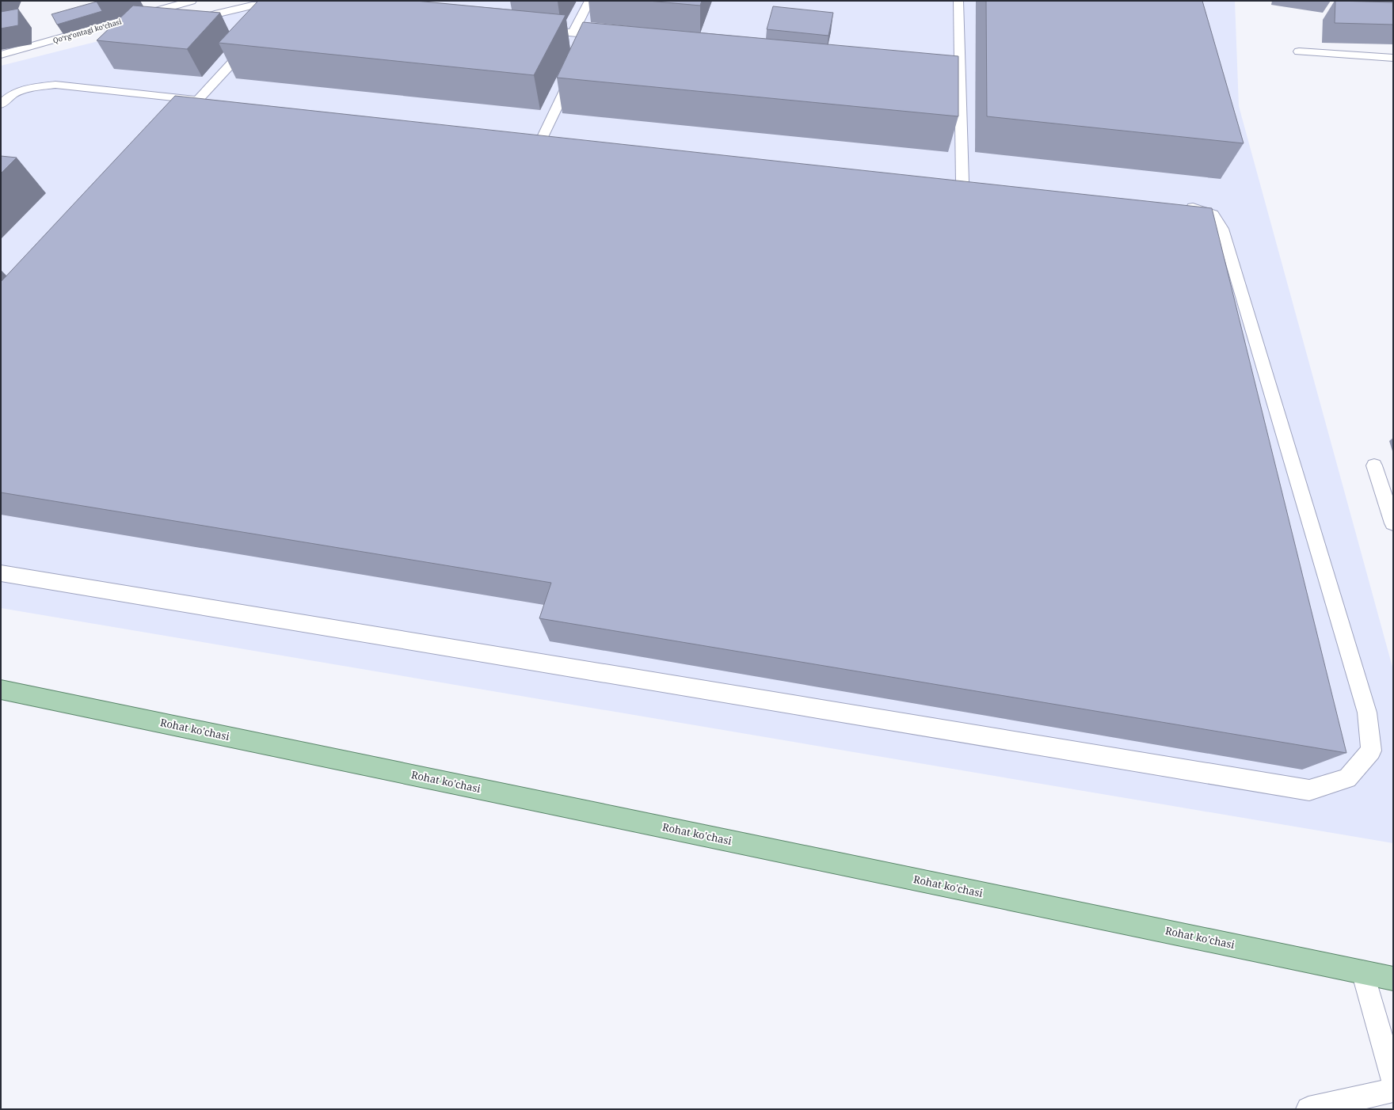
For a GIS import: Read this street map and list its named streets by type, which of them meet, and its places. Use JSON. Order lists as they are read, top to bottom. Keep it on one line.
{"streets":{"main road":["Rohat ko'chasi"],"street":["Qo‘rg‘ontagi ko‘chasi"]}}
